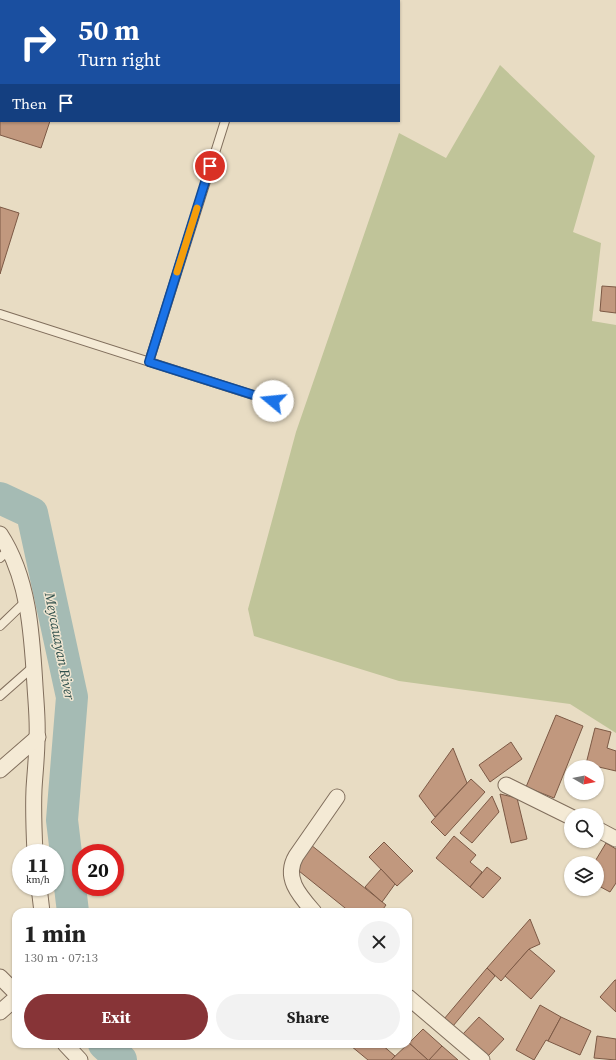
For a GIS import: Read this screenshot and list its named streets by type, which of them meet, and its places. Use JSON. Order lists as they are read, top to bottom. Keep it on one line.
{"water":["Meycauayan River"],"north":"right","page":{"turn":["50 m","Turn right"],"then":"Then","speed":"11 km/h","limit":"20","heading":["1 min","130 m · 07:13"],"buttons":["Exit","Share"]}}
